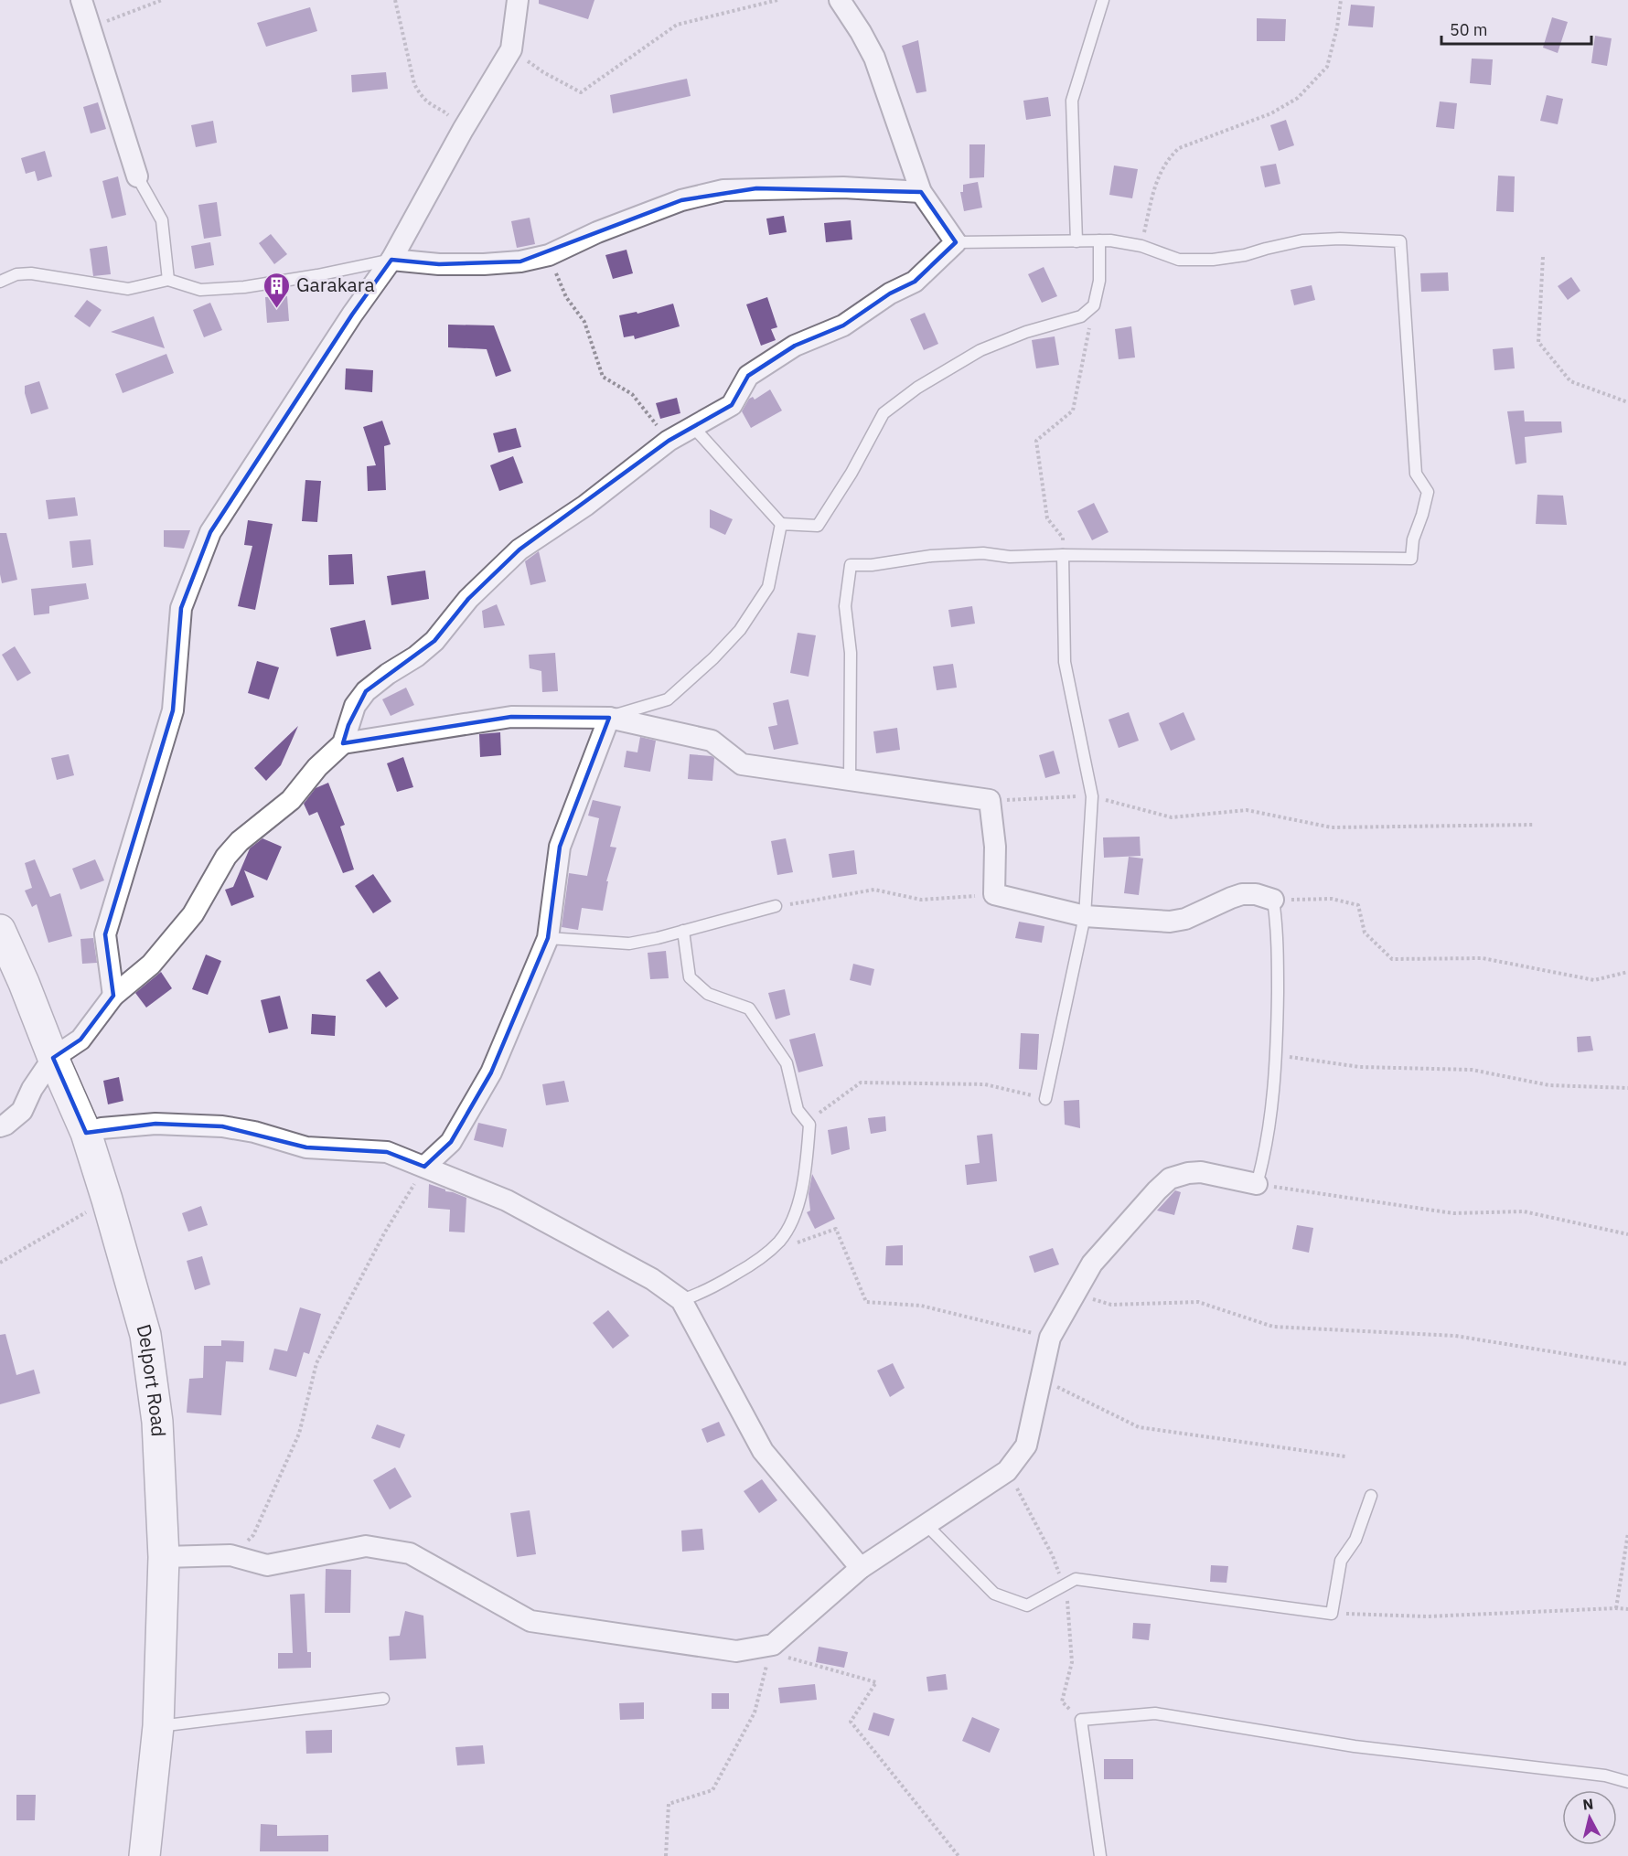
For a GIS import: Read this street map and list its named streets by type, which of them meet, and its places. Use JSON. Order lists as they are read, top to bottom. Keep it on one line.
{"streets":{"street":["Delport Road"]},"places":{"building":["Garakara"]},"scale_bar":"50 m","north":"top"}
